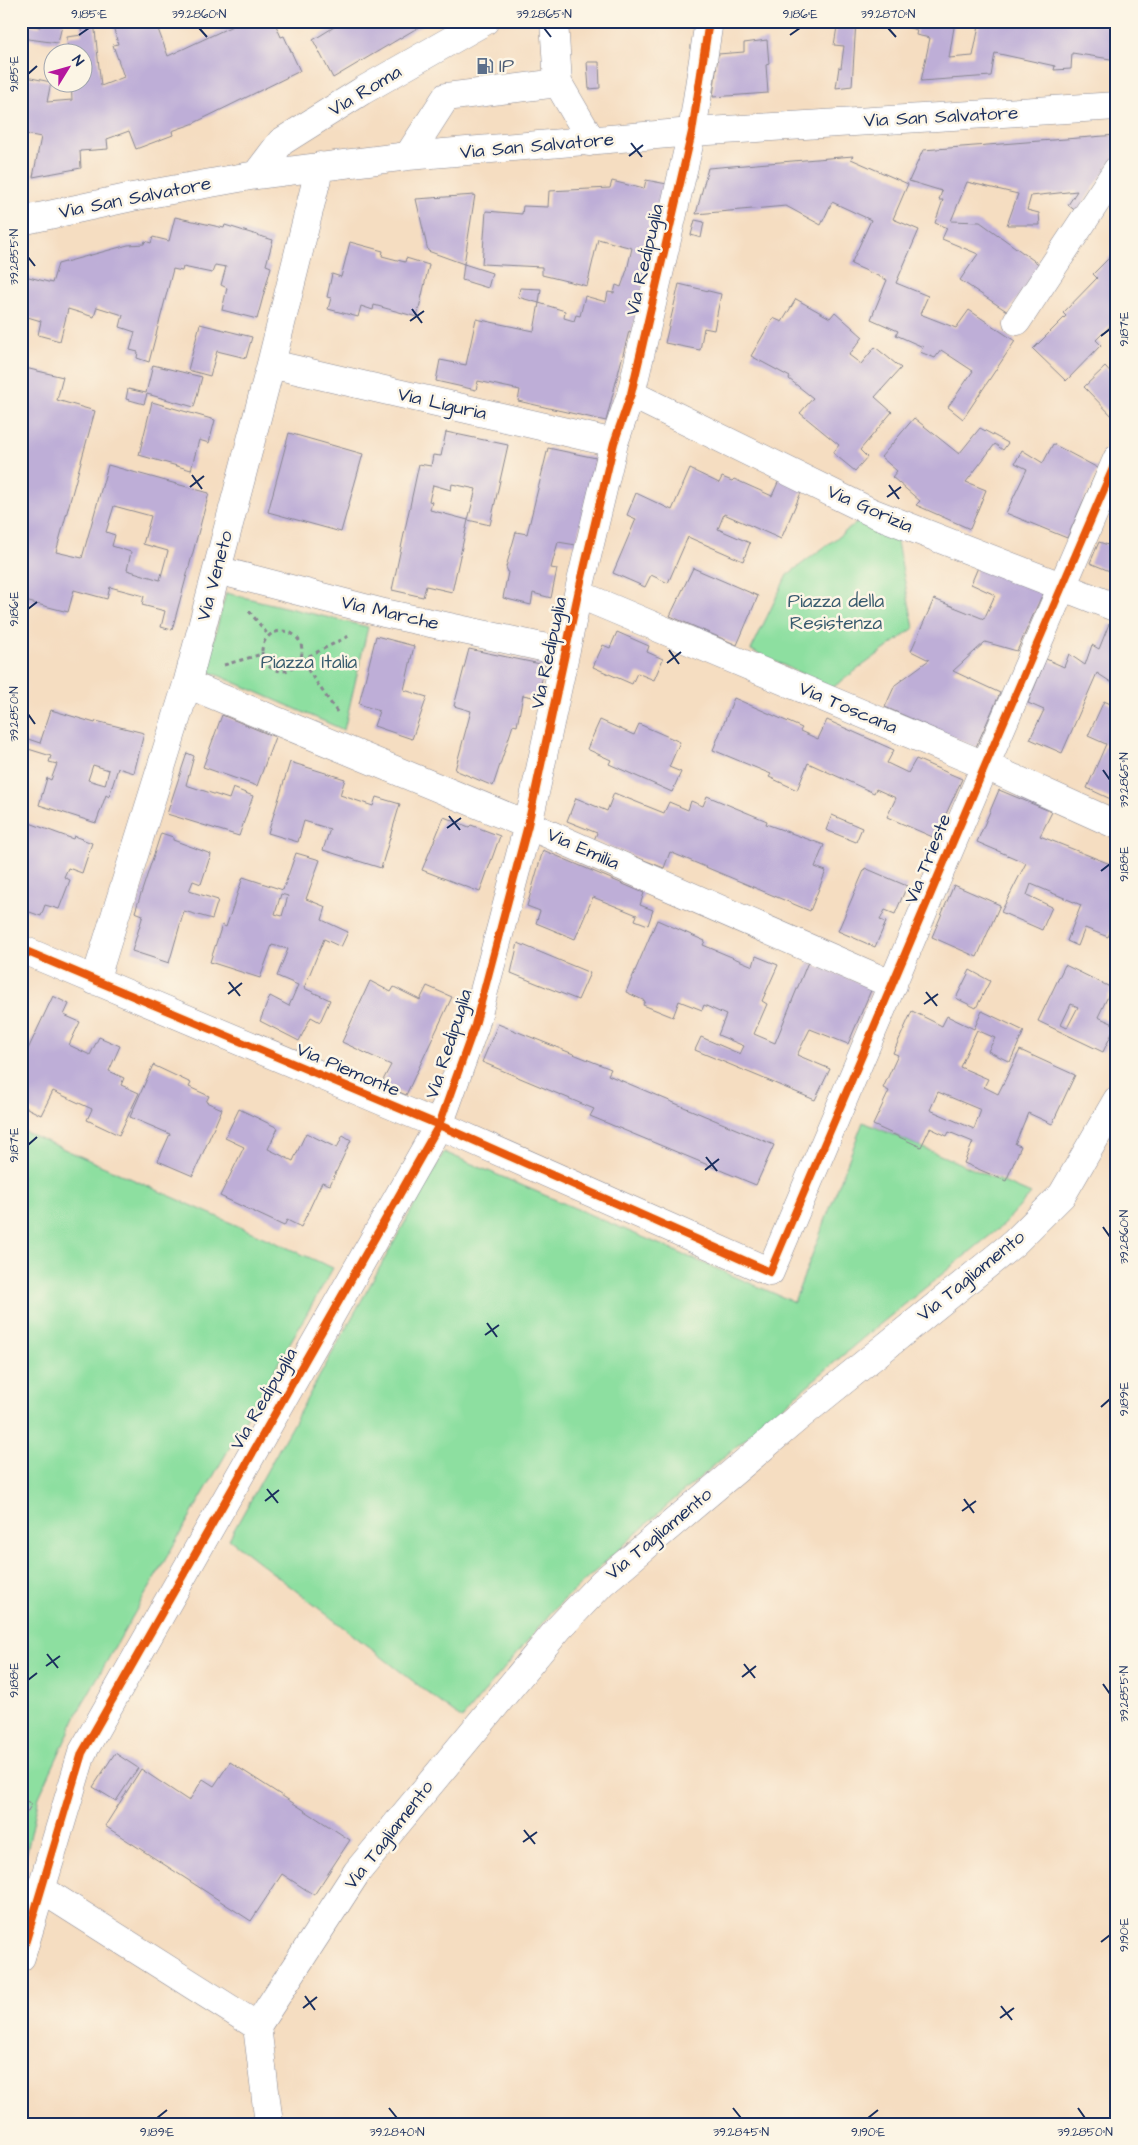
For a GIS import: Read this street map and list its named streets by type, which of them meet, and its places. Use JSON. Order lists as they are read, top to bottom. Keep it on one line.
{"streets":{"street":["Via Roma","Via San Salvatore","Via Redipuglia","Via Liguria","Via Gorizia","Via Veneto","Via Marche","Via Toscana","Via Emilia","Via Trieste","Via Piemonte","Via Tagliamento"]},"crossings":[["Via Roma","Via San Salvatore"],["Via San Salvatore","Via Redipuglia"],["Via San Salvatore","Via Veneto"],["Via Redipuglia","Via Liguria"],["Via Redipuglia","Via Gorizia"],["Via Redipuglia","Via Marche"],["Via Redipuglia","Via Toscana"],["Via Redipuglia","Via Emilia"],["Via Redipuglia","Via Piemonte"],["Via Liguria","Via Veneto"],["Via Gorizia","Via Trieste"],["Via Veneto","Via Marche"],["Via Veneto","Via Emilia"],["Via Veneto","Via Piemonte"],["Via Toscana","Via Trieste"],["Via Emilia","Via Trieste"],["Via Trieste","Via Piemonte"]],"parks":["Piazza della Resistenza","Piazza Italia"],"places":{"fuel station":["IP"]},"north":"top right","coordinates":["9.185°E","39.2860°N","39.2865°N","9.186°E","39.2870°N","39.2855°N","9.187°E","39.2850°N","9.188°E","9.189°E","9.190°E","39.2840°N","39.2845°N"]}
